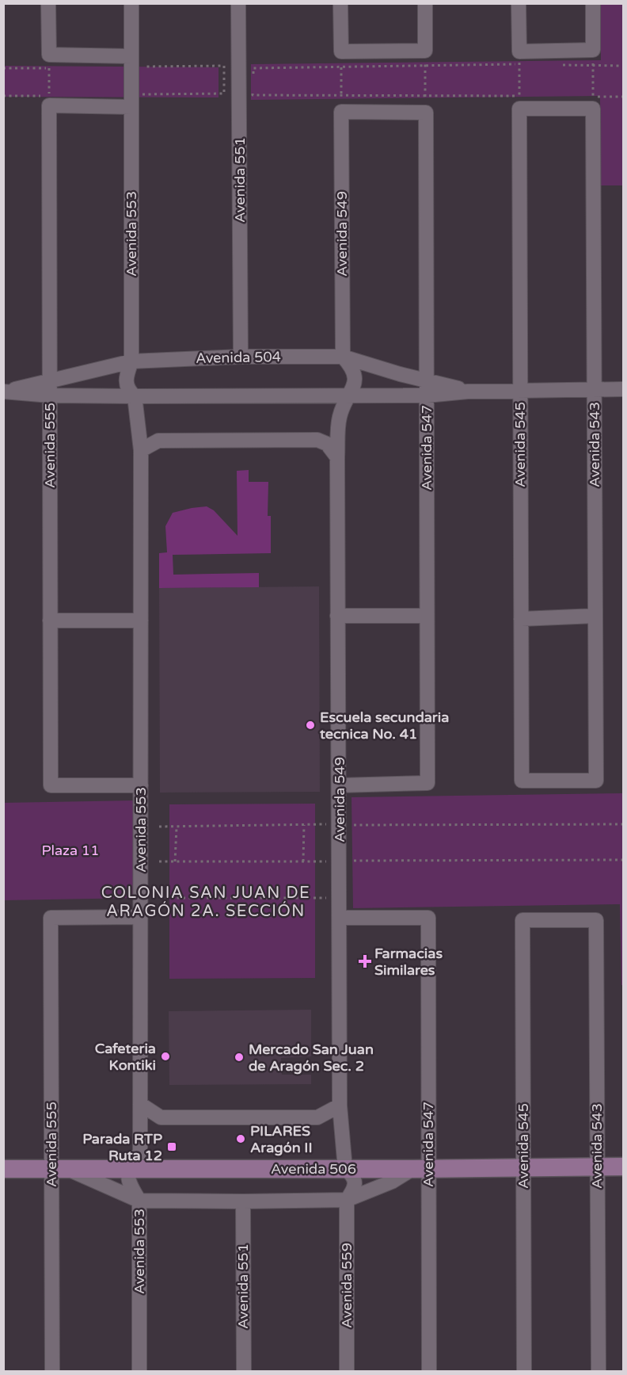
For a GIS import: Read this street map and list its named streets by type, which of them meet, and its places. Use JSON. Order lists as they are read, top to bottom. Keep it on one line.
{"streets":{"main road":["Avenida 506"],"street":["Avenida 551","Avenida 553","Avenida 549","Avenida 504","Avenida 545","Avenida 543","Avenida 555","Avenida 547","Avenida 559"]},"crossings":[["Avenida 551","Avenida 504"],["Avenida 553","Avenida 504"],["Avenida 553","Avenida 555"],["Avenida 553","Avenida 506"],["Avenida 549","Avenida 504"],["Avenida 549","Avenida 547"],["Avenida 549","Avenida 506"],["Avenida 549","Avenida 559"],["Avenida 504","Avenida 545"],["Avenida 504","Avenida 543"],["Avenida 504","Avenida 555"],["Avenida 504","Avenida 547"],["Avenida 545","Avenida 543"],["Avenida 545","Avenida 506"],["Avenida 543","Avenida 506"],["Avenida 555","Avenida 506"],["Avenida 547","Avenida 506"]],"districts":["COLONIA SAN JUAN DE ARAGÓN 2A. SECCIÓN"],"parks":["Plaza 11"],"places":{"other":["Escuela secundaria tecnica No. 41","Cafeteria Kontiki","Mercado San Juan de Aragón Sec. 2","PILARES Aragón II"],"health":["Farmacias Similares"],"transit":["Parada RTP Ruta 12"]}}
